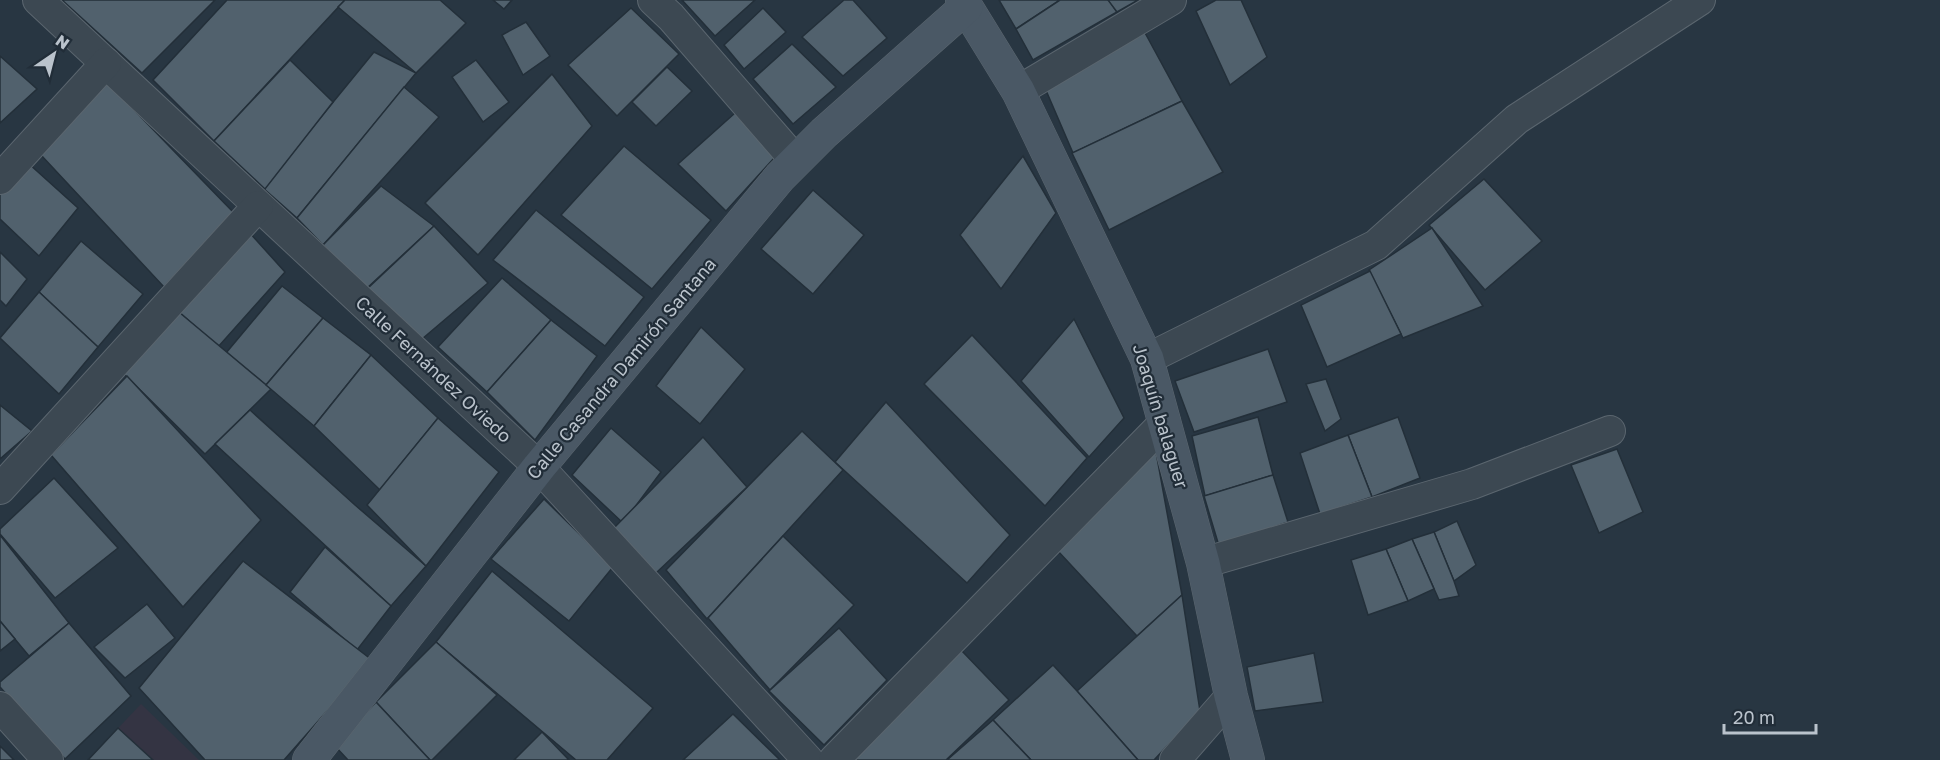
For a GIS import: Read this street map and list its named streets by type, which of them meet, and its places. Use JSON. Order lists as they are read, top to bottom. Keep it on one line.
{"streets":{"main road":["Calle Casandra Damirón Santana","Joaquín balaguer"],"street":["Calle Fernández Oviedo"]},"crossings":[["Calle Casandra Damirón Santana","Calle Fernández Oviedo"],["Calle Casandra Damirón Santana","Joaquín balaguer"]],"scale_bar":"20 m","north":"top right"}
